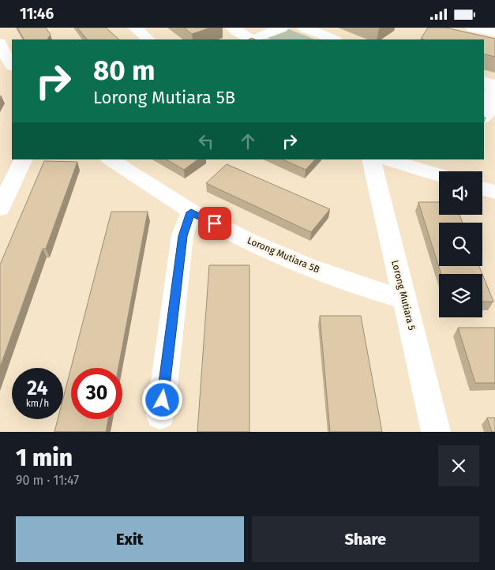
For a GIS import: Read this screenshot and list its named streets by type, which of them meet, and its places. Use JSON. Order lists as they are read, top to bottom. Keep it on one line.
{"streets":{"street":["Lorong Mutiara 5B","Lorong Mutiara 5"]},"crossings":[["Lorong Mutiara 5B","Lorong Mutiara 5"]],"page":{"status":"11:46","turn":["80 m","Lorong Mutiara 5B"],"speed":"24 km/h","limit":"30","heading":["1 min","90 m · 11:47"],"buttons":["Exit","Share"]}}
